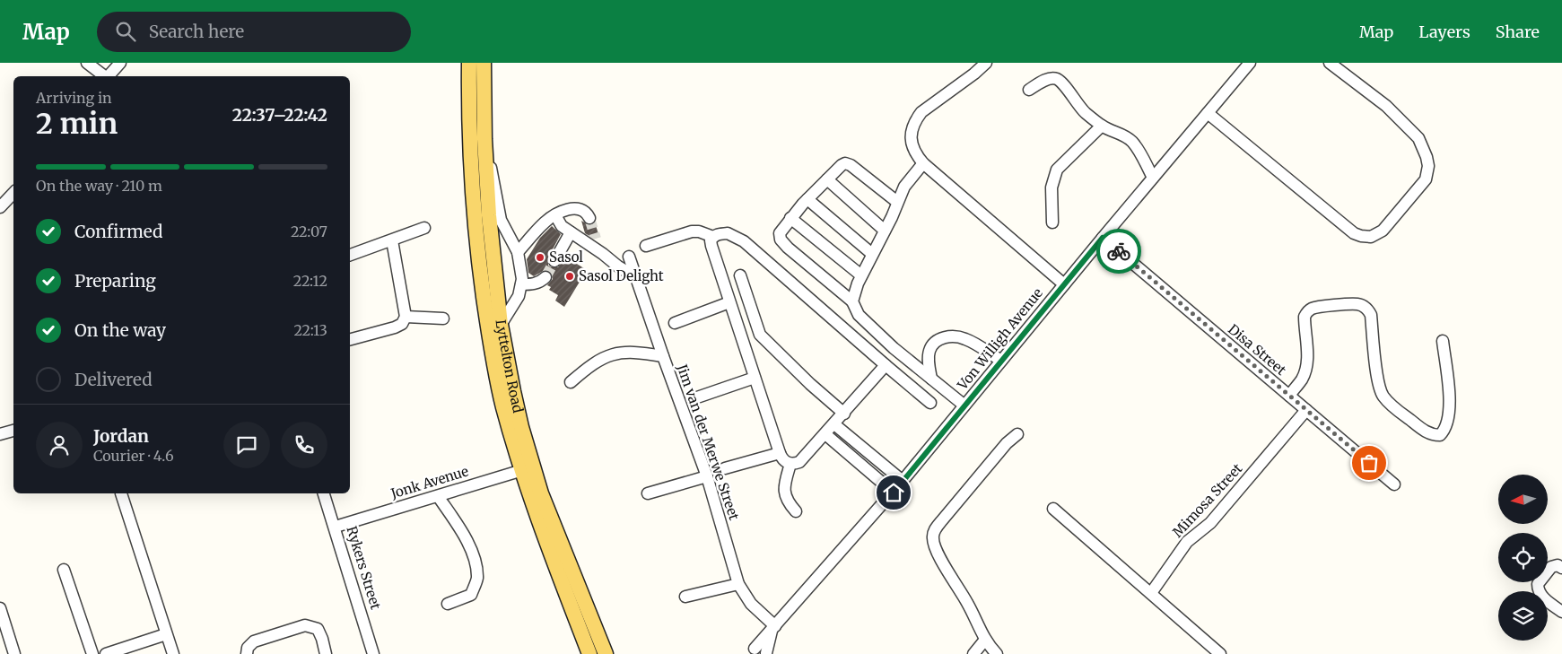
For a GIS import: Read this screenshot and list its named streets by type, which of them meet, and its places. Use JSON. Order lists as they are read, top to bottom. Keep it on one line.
{"streets":{"main road":["Lyttelton Road"],"street":["Von Willigh Avenue","Disa Street","Jim van der Merwe Street","Jonk Avenue","Mimosa Street","Rykers Street"]},"crossings":[["Von Willigh Avenue","Disa Street"],["Von Willigh Avenue","Jim van der Merwe Street"],["Disa Street","Mimosa Street"],["Lyttelton Road","Jonk Avenue"],["Jonk Avenue","Rykers Street"]],"places":["Sasol","Sasol Delight"],"north":"left","page":{"header":"Map","search":"Search here","nav":["Map","Layers","Share"],"heading":["2 min","Arriving in","22:37–22:42"],"panel":["Jordan","Courier · 4.6"],"bar":"On the way · 210 m","list":[["Confirmed","22:07"],["Preparing","22:12"],["On the way","22:13"],"Delivered"]}}
